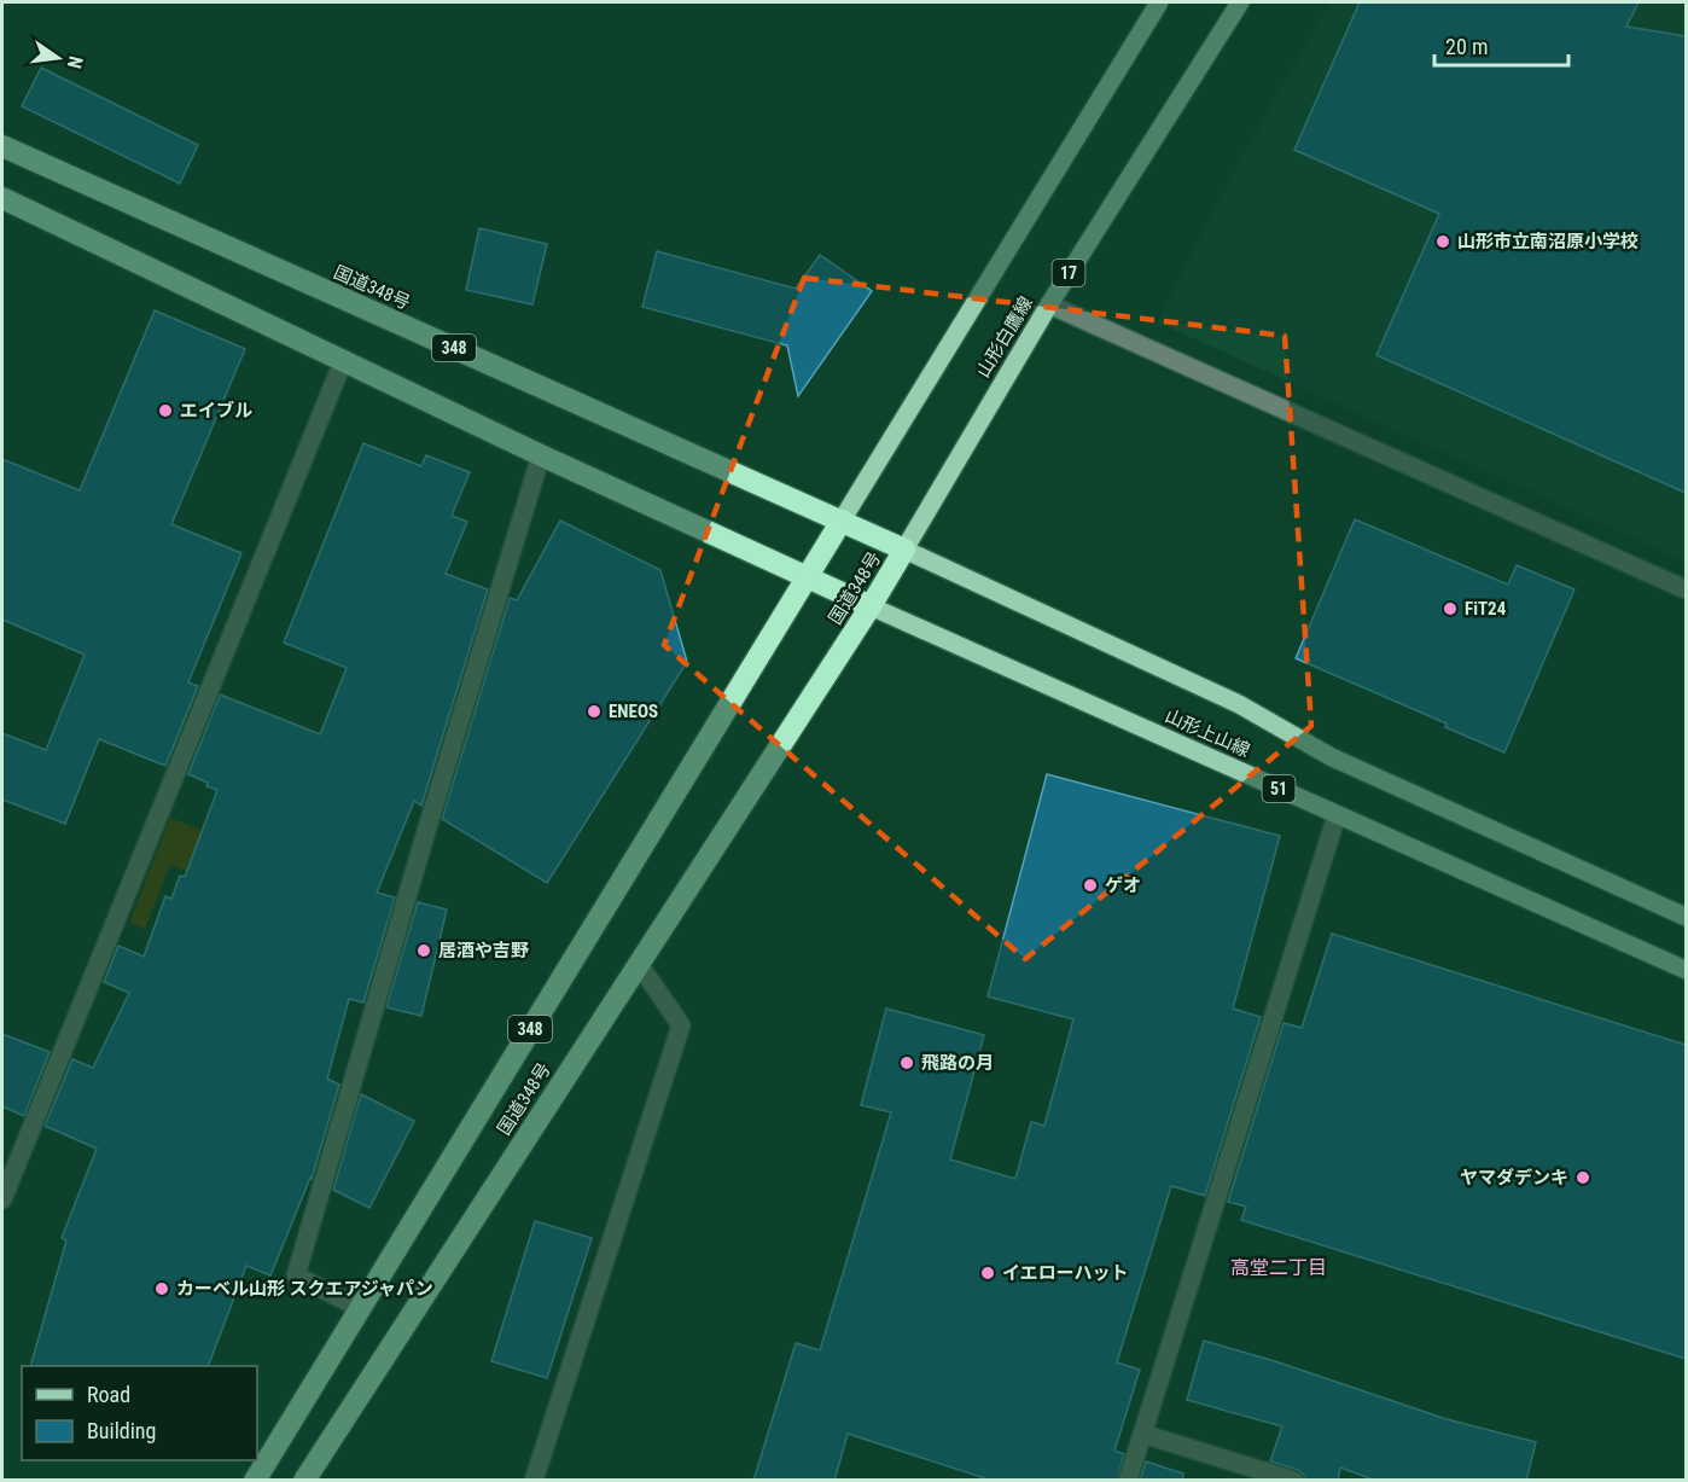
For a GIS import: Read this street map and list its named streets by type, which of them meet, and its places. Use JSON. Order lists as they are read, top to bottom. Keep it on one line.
{"streets":{"highway":["国道348号","348"],"main road":["17","山形白鷹線","山形上山線","51"]},"crossings":[["国道348号","山形白鷹線"],["国道348号","348"],["国道348号","山形上山線"],["山形白鷹線","山形上山線"]],"districts":["高堂二丁目"],"places":["山形市立南沼原小学校","エイブル","FiT24","ENEOS","ゲオ","居酒や吉野","飛路の月","ヤマダデンキ","イエローハット","カーベル山形 スクエアジャパン"],"legend":["Road","Building"],"scale_bar":"20 m","north":"right"}
